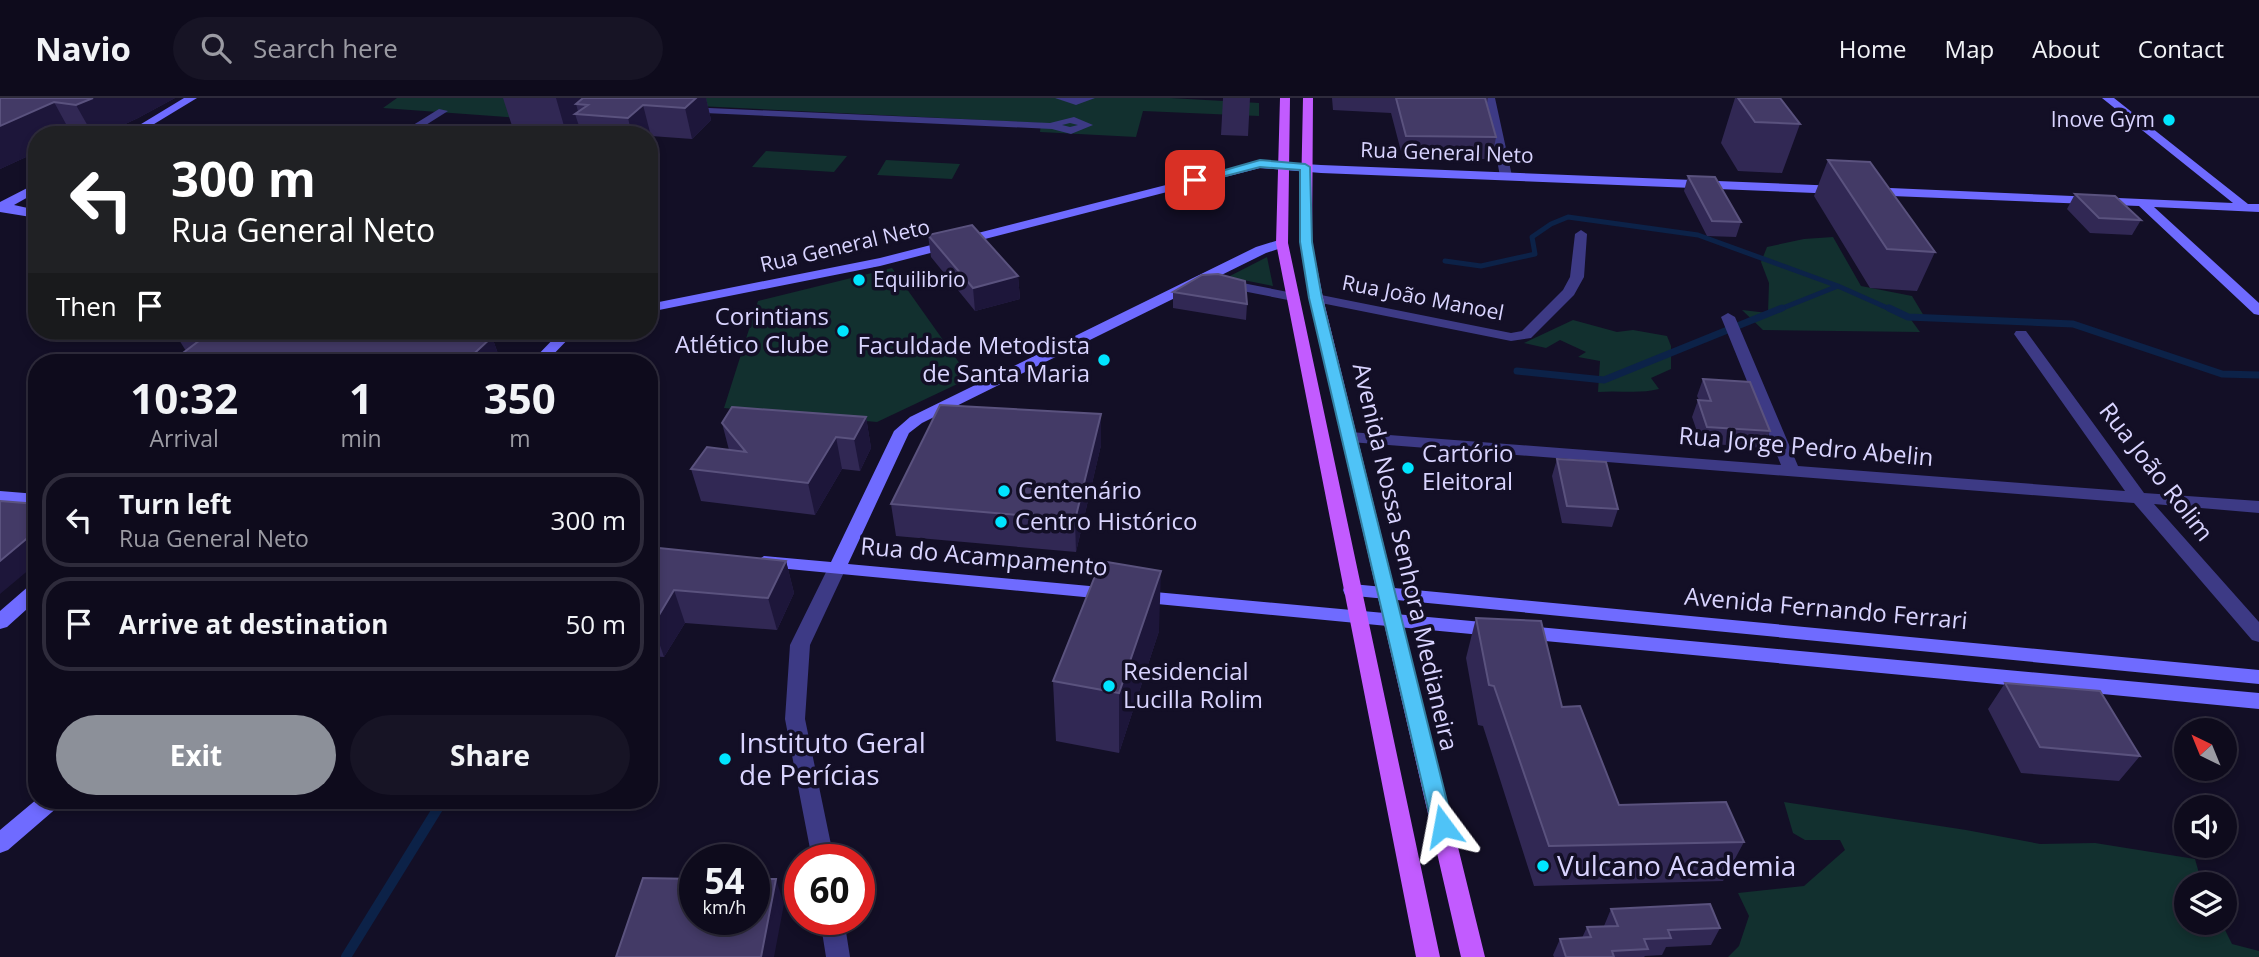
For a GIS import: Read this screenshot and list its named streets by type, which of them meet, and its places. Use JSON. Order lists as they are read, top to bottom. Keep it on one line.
{"streets":{"main road":["Rua General Neto","Rua do Acampamento","Avenida Nossa Senhora Medianeira","Avenida Fernando Ferrari"],"street":["Rua João Manoel","Rua Jorge Pedro Abelin","Rua João Rolim"]},"crossings":[["Rua General Neto","Avenida Nossa Senhora Medianeira"],["Rua João Manoel","Avenida Nossa Senhora Medianeira"],["Rua Jorge Pedro Abelin","Rua João Rolim"],["Rua Jorge Pedro Abelin","Avenida Nossa Senhora Medianeira"],["Rua do Acampamento","Avenida Nossa Senhora Medianeira"],["Rua do Acampamento","Avenida Fernando Ferrari"],["Avenida Nossa Senhora Medianeira","Avenida Fernando Ferrari"]],"places":["Inove Gym","Equilibrio","Corintians Atlético Clube","Faculdade Metodista de Santa Maria","Cartório Eleitoral","Centenário","Centro Histórico","Residencial Lucilla Rolim","Instituto Geral de Perícias","Vulcano Academia"],"north":"top left","page":{"header":"Navio","search":"Search here","nav":["Home","Map","About","Contact"],"turn":["300 m","Rua General Neto"],"then":"Then","eta":["10:32","Arrival","1","min","350","m"],"list":[{"name":"Turn left","note":"Rua General Neto","value":"300 m"},{"name":"Arrive at destination","value":"50 m"}],"buttons":["Exit","Share"],"speed":"54 km/h","limit":"60"}}
